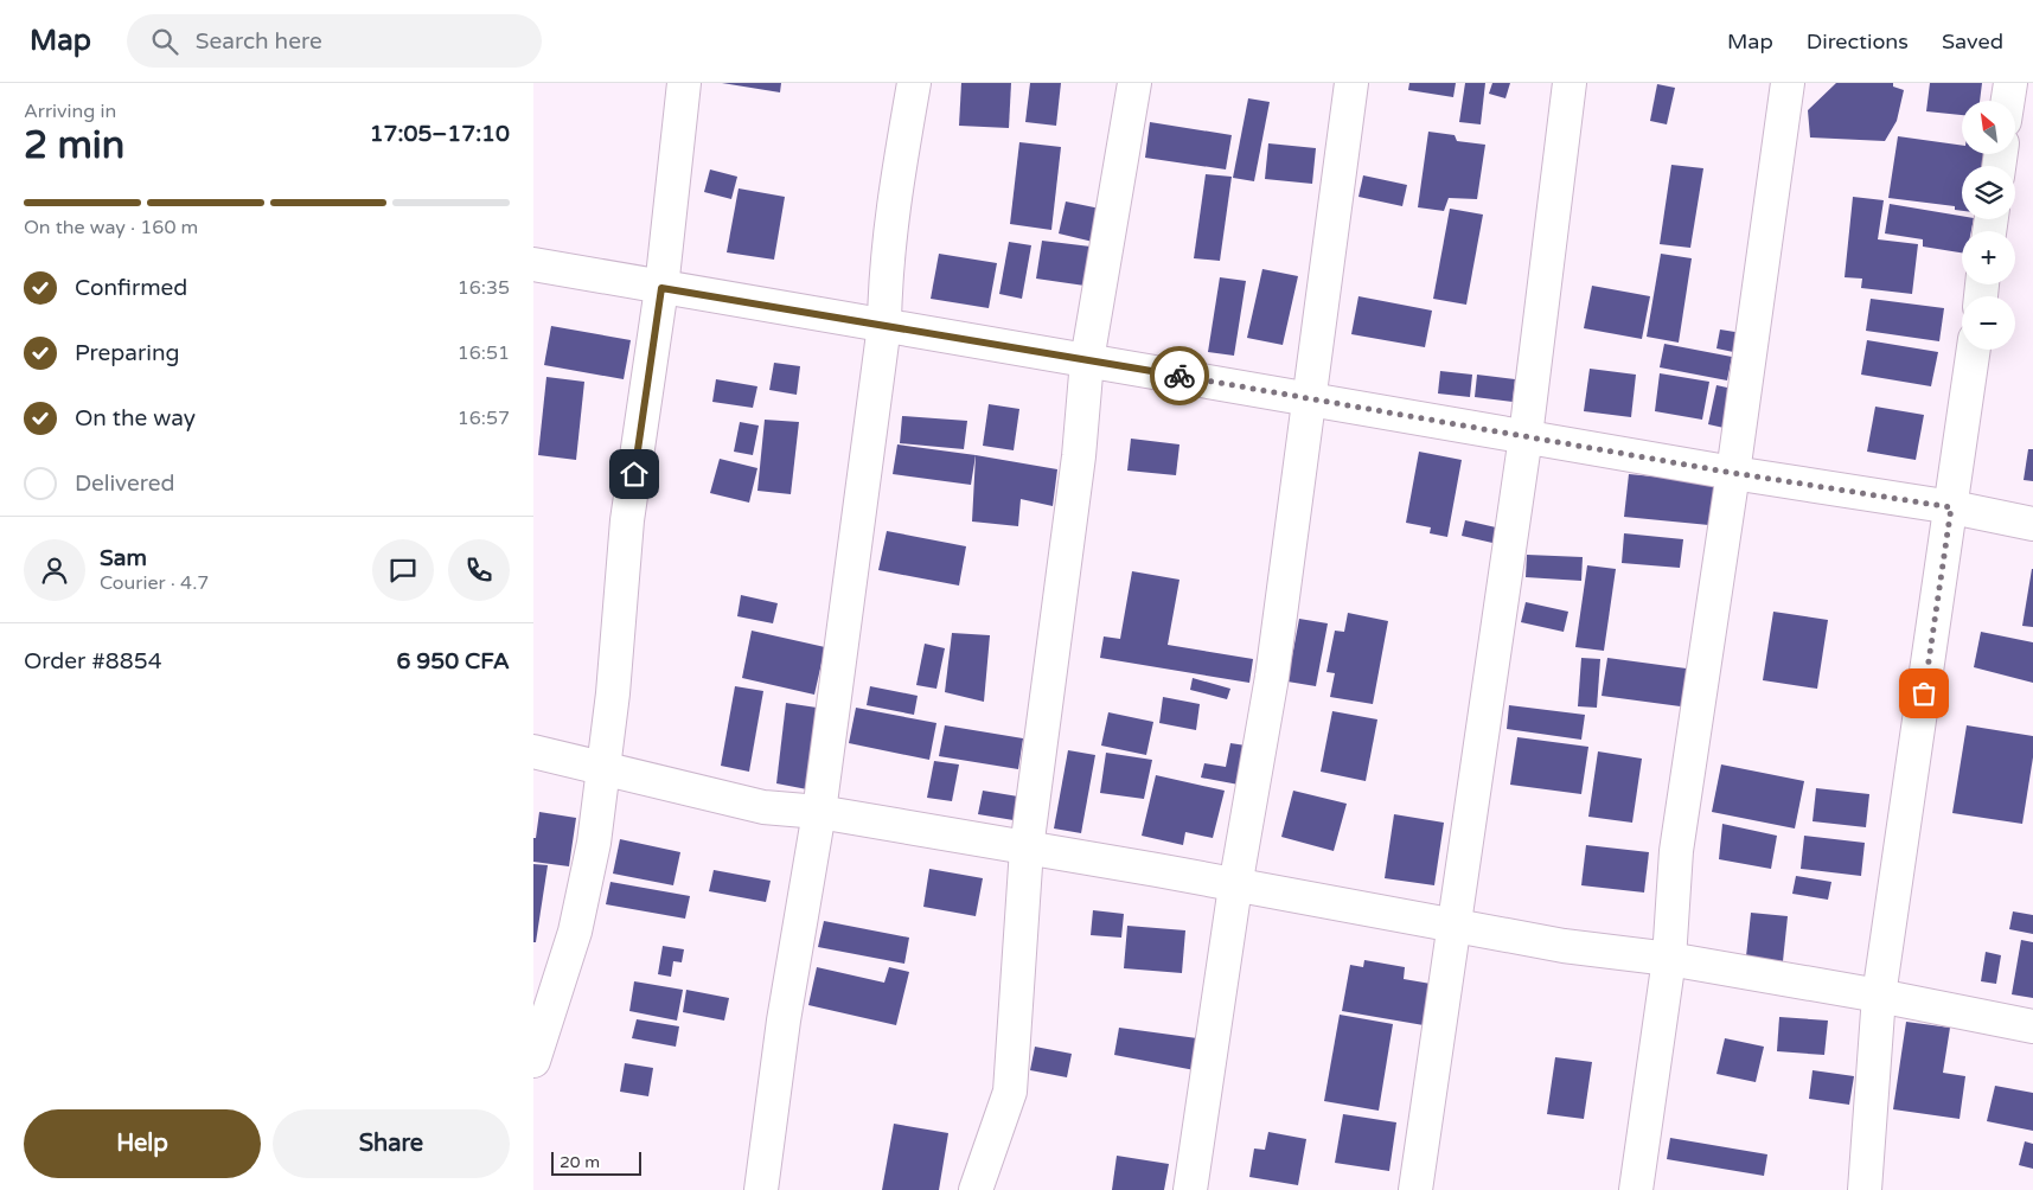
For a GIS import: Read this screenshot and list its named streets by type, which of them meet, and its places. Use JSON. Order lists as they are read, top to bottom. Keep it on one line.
{"scale_bar":"20 m","north":"top left","page":{"header":"Map","search":"Search here","nav":["Map","Directions","Saved"],"heading":["2 min","Arriving in","17:05–17:10"],"panel":["Sam","Courier · 4.7","Order #8854","6 950 CFA"],"map_buttons":["+","−"],"bar":"On the way · 160 m","list":[["Confirmed","16:35"],["Preparing","16:51"],["On the way","16:57"],"Delivered"],"buttons":["Help","Share"],"scale":"20 m"}}
